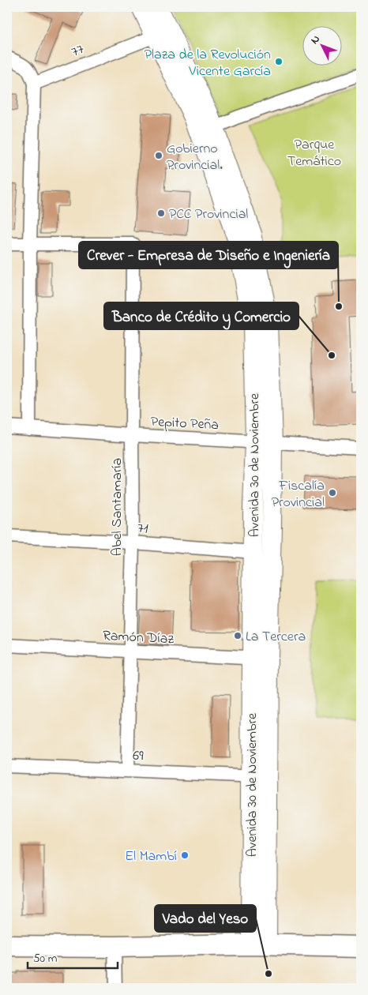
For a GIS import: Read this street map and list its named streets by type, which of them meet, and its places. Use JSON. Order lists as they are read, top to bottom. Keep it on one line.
{"streets":{"main road":["Avenida 30 de Noviembre"],"street":["77","Pepito Peña","Abel Santamaría","71","Ramón Díaz","69"]},"crossings":[["77","Avenida 30 de Noviembre"],["Pepito Peña","Avenida 30 de Noviembre"],["Pepito Peña","Abel Santamaría"],["Avenida 30 de Noviembre","71"],["Avenida 30 de Noviembre","Ramón Díaz"],["Avenida 30 de Noviembre","69"],["Abel Santamaría","71"],["Abel Santamaría","Ramón Díaz"],["Abel Santamaría","69"]],"parks":["Parque Temático"],"places":["Plaza de la Revolución Vicente García","Gobierno Provincial.","PCC Provincial","Crever - Empresa de Diseño e Ingeniería","Banco de Crédito y Comercio","Fiscalía Provincial","La Tercera","El Mambí","Vado del Yeso"],"scale_bar":"50 m","north":"top left"}
